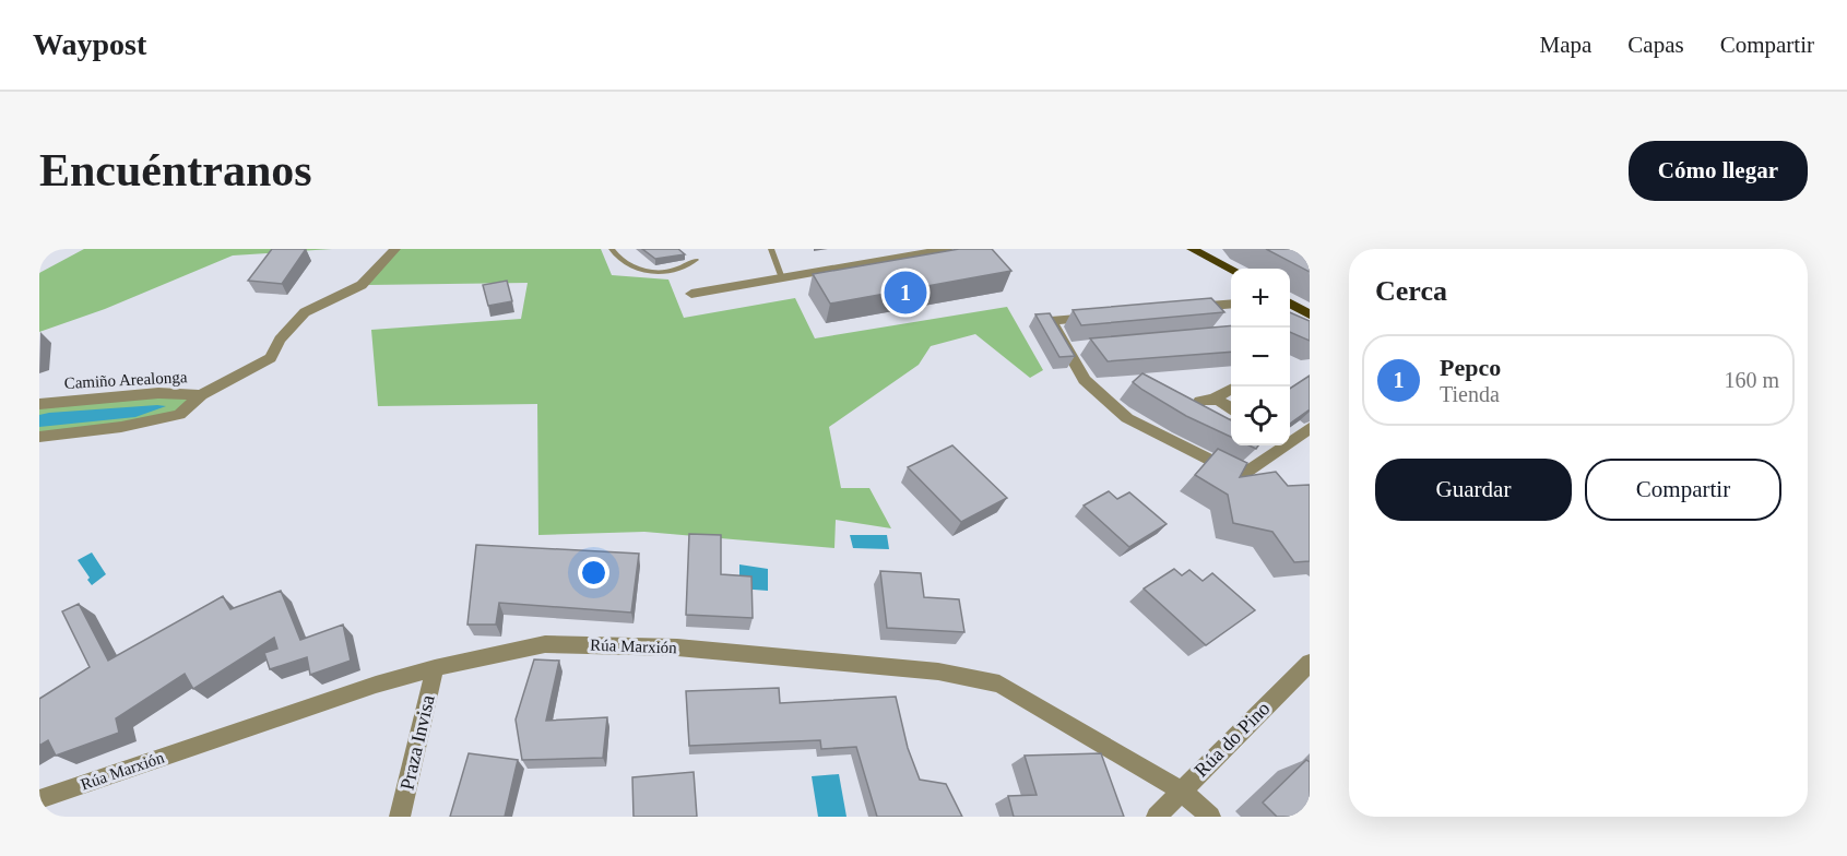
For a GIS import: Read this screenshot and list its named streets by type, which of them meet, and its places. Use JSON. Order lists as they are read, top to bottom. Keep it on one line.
{"streets":{"street":["Camiño Arealonga","Rúa Marxión","Rúa do Pino","Praza Invisa"]},"crossings":[["Rúa Marxión","Rúa do Pino"],["Rúa Marxión","Praza Invisa"]],"page":{"header":"Waypost","nav":["Mapa","Capas","Compartir"],"buttons":["Cómo llegar",["Guardar","Compartir"]],"title":"Encuéntranos","heading":"Cerca","map_buttons":["+","−"],"pins":"1","list":[{"mark":"1","name":"Pepco","note":"Tienda","value":"160 m"}]}}
